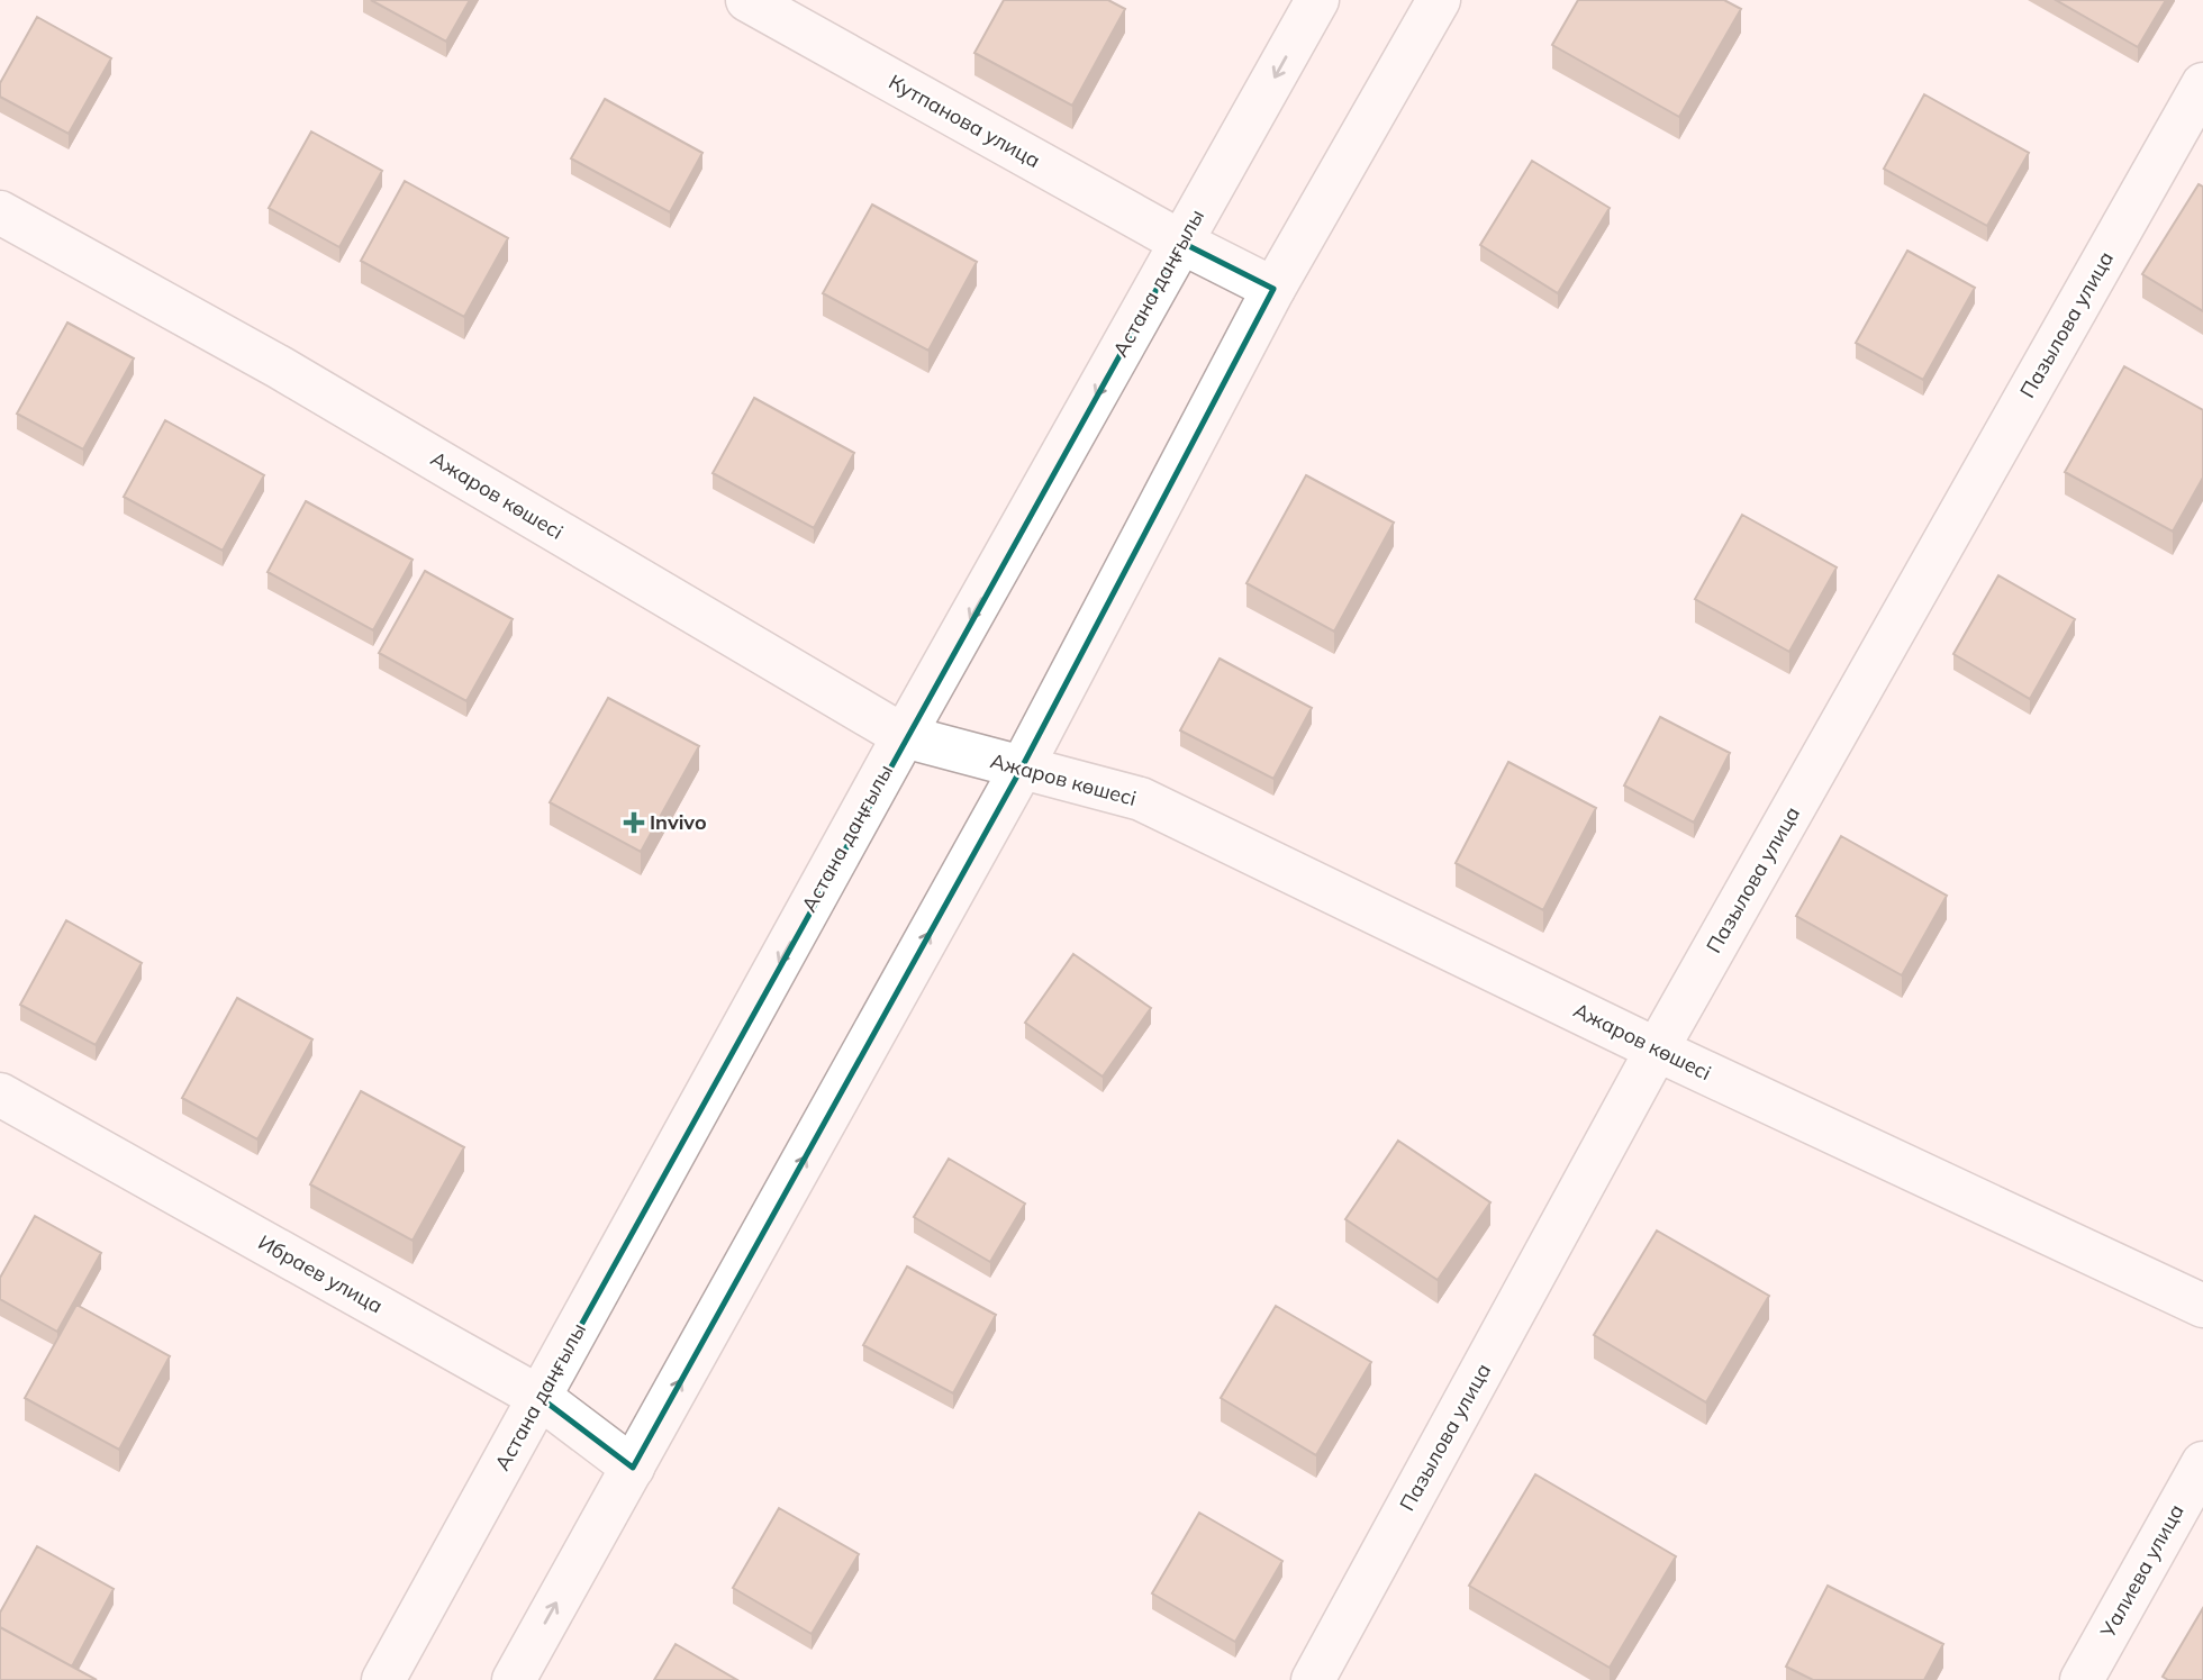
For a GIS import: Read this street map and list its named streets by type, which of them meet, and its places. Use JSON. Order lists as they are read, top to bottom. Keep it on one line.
{"streets":{"street":["Кутпанова улица","Астана даңғылы","Пазылова улица","Ажаров көшесі","Ибраев улица","Уалиева улица"]},"crossings":[["Кутпанова улица","Астана даңғылы"],["Астана даңғылы","Ажаров көшесі"],["Астана даңғылы","Ибраев улица"],["Пазылова улица","Ажаров көшесі"]],"places":{"health":["Invivo"]}}
